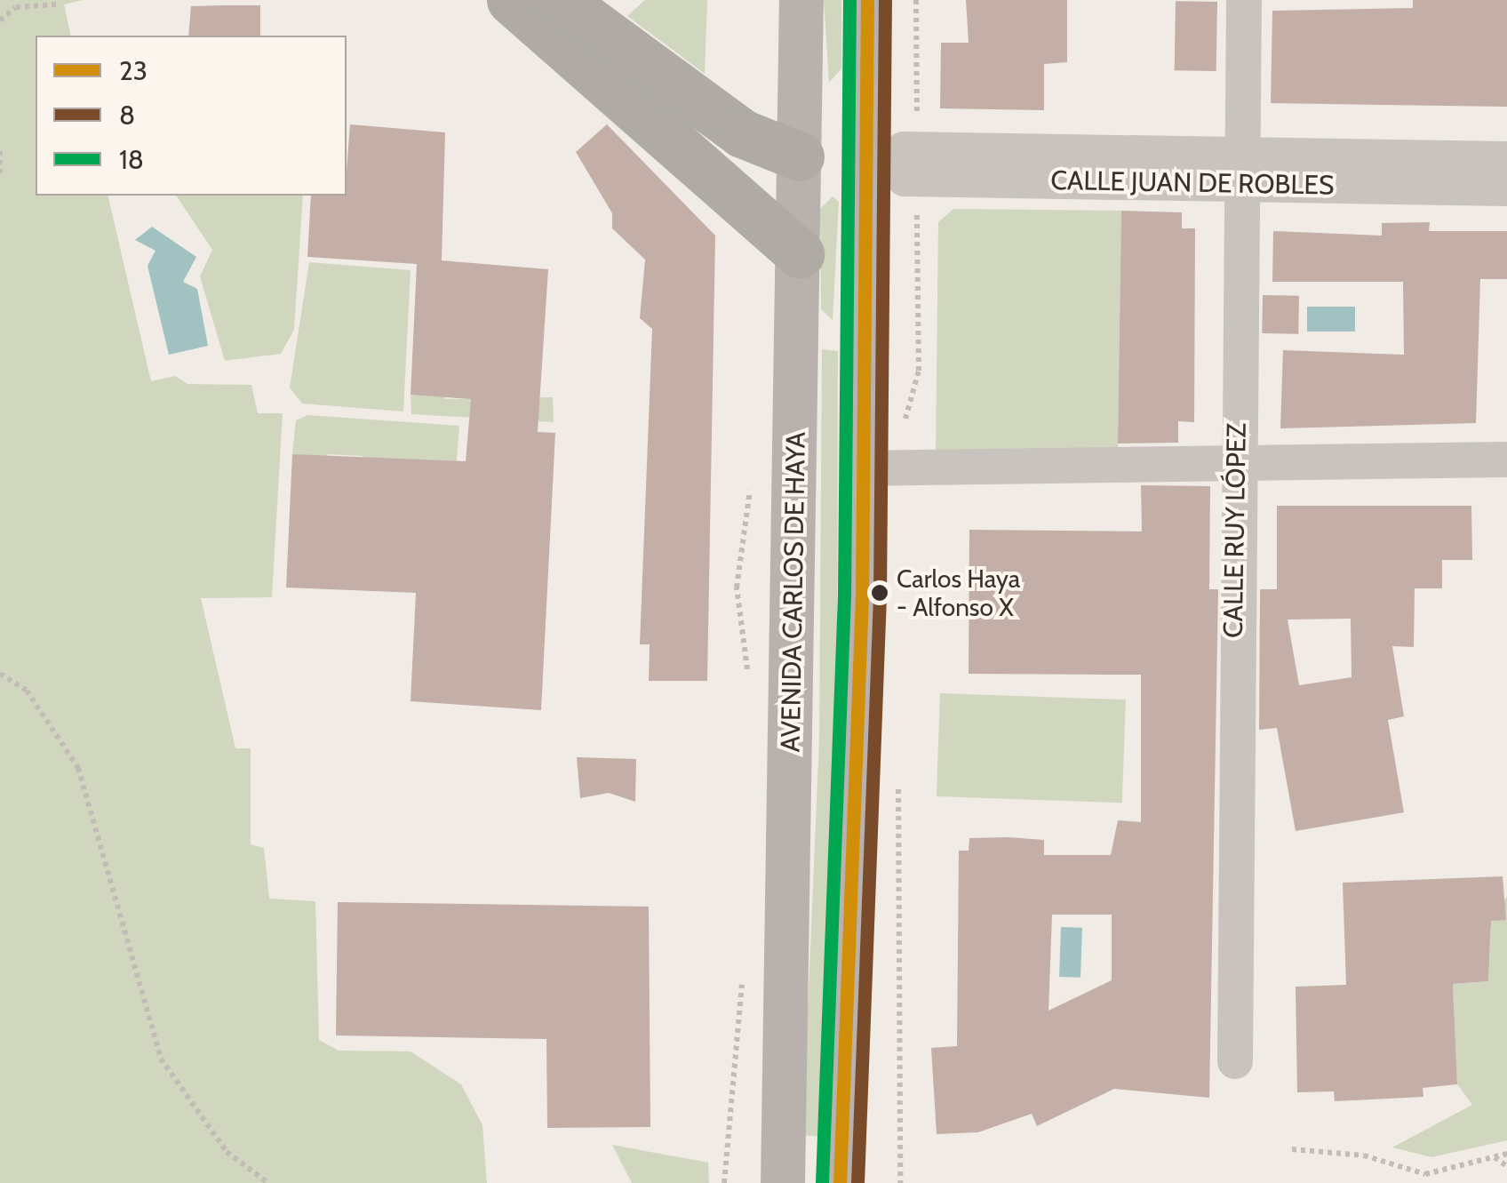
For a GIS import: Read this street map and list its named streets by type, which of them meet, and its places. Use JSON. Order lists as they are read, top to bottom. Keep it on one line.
{"streets":{"main road":["AVENIDA CARLOS DE HAYA"],"street":["CALLE JUAN DE ROBLES","CALLE RUY LÓPEZ"]},"crossings":[["CALLE JUAN DE ROBLES","CALLE RUY LÓPEZ"]],"places":["Carlos Haya - Alfonso X"],"lines":["transit line 23","transit line 8","transit line 18"],"legend":["23","8","18"]}
